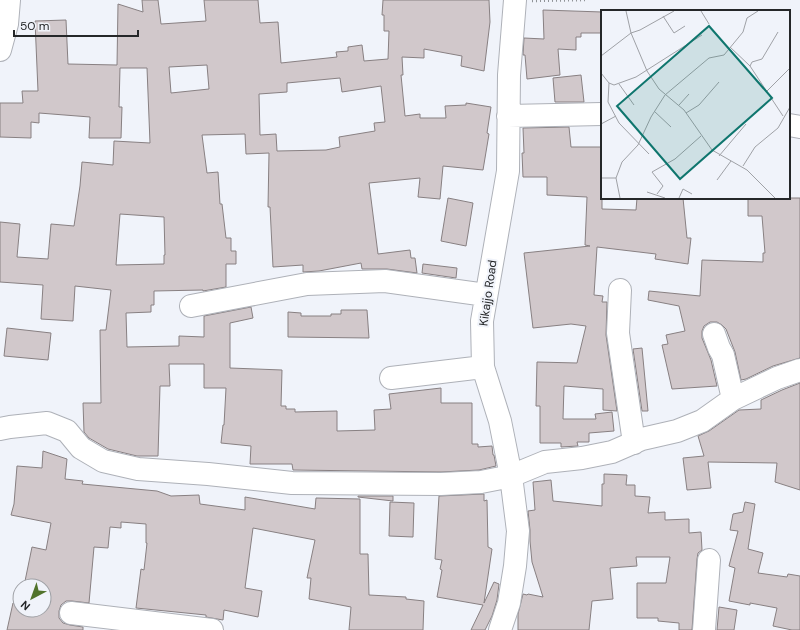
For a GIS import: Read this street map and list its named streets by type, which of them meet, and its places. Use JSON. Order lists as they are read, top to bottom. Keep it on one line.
{"streets":{"street":["Kikajjo Road"]},"scale_bar":"50 m","north":"bottom left"}
